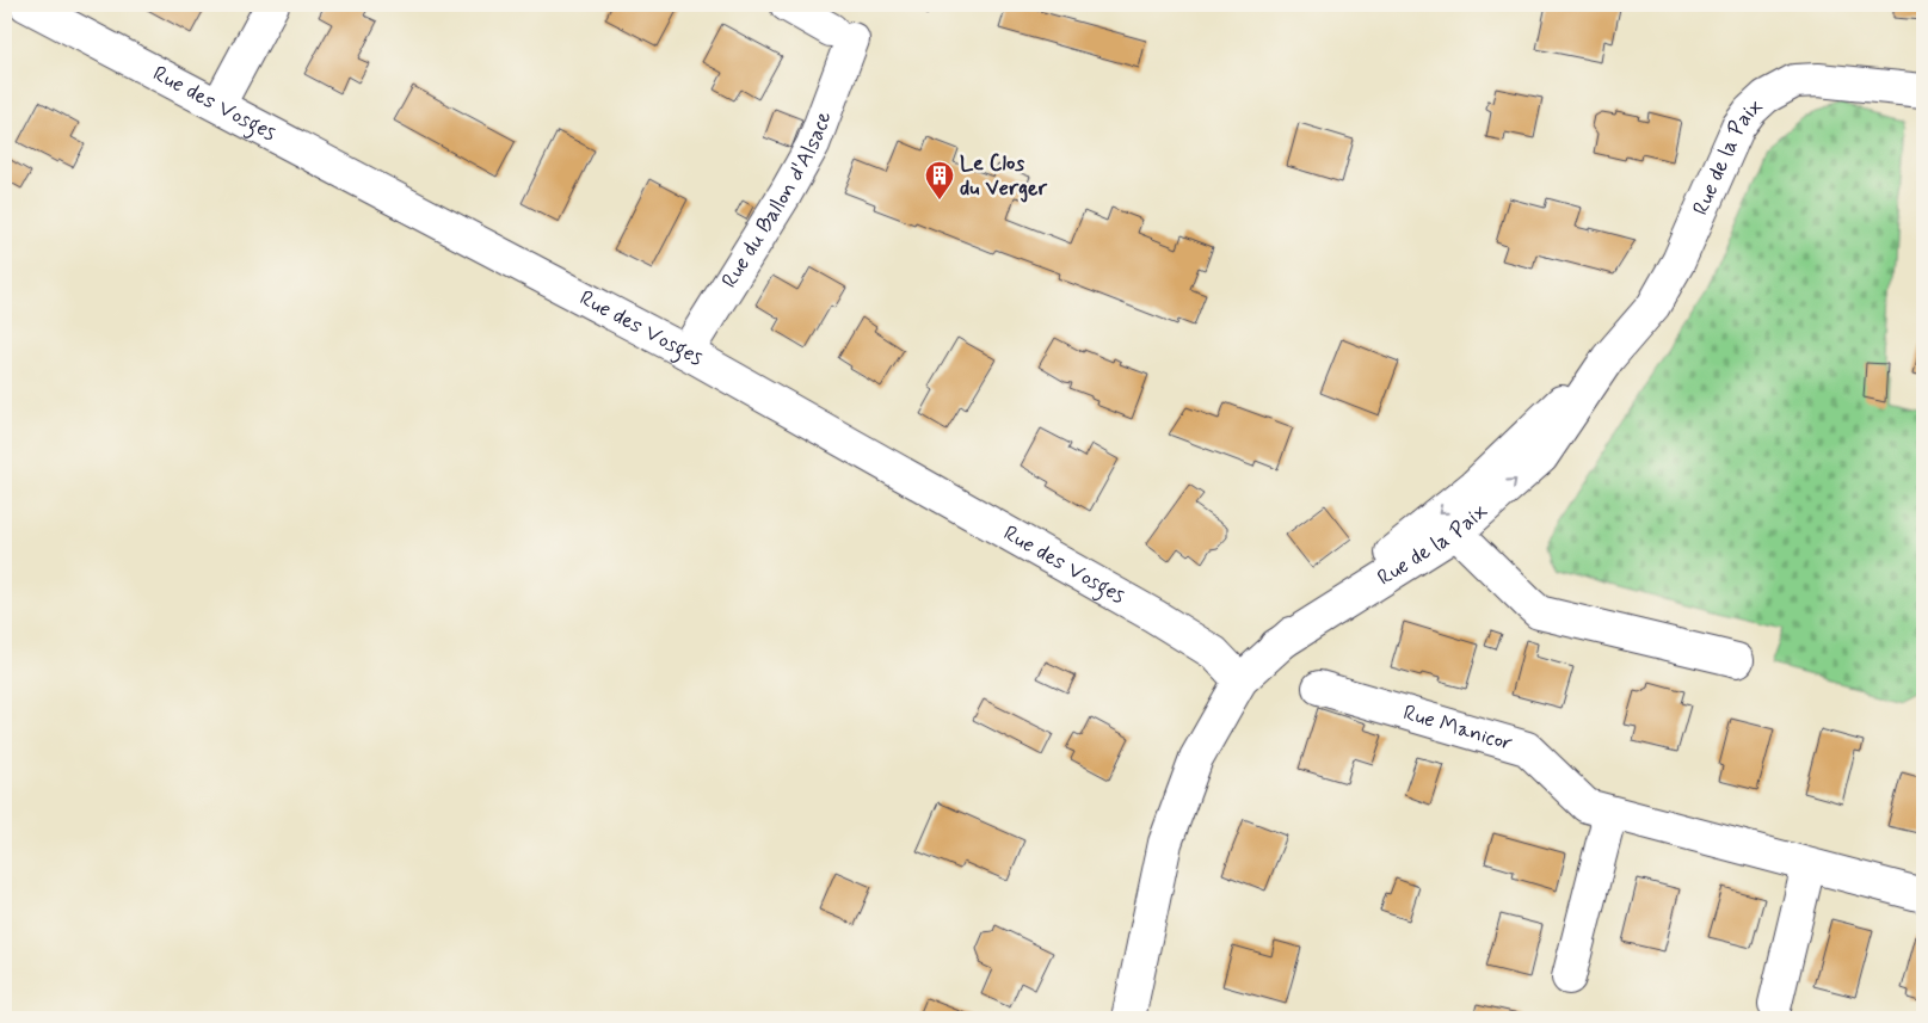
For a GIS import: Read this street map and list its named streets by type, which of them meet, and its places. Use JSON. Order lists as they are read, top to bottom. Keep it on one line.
{"streets":{"street":["Rue des Vosges","Rue de la Paix","Rue du Ballon d'Alsace","Rue Manicor"]},"crossings":[["Rue des Vosges","Rue de la Paix"],["Rue des Vosges","Rue du Ballon d'Alsace"]],"places":{"building":["Le Clos du Verger"]}}
